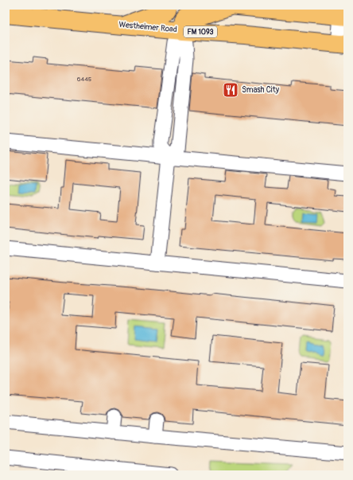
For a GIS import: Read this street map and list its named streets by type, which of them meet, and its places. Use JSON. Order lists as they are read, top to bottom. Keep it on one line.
{"streets":{"main road":["Westheimer Road","FM 1093"]},"places":{"restaurant":["Smash City"]},"house_numbers":["6445"]}
